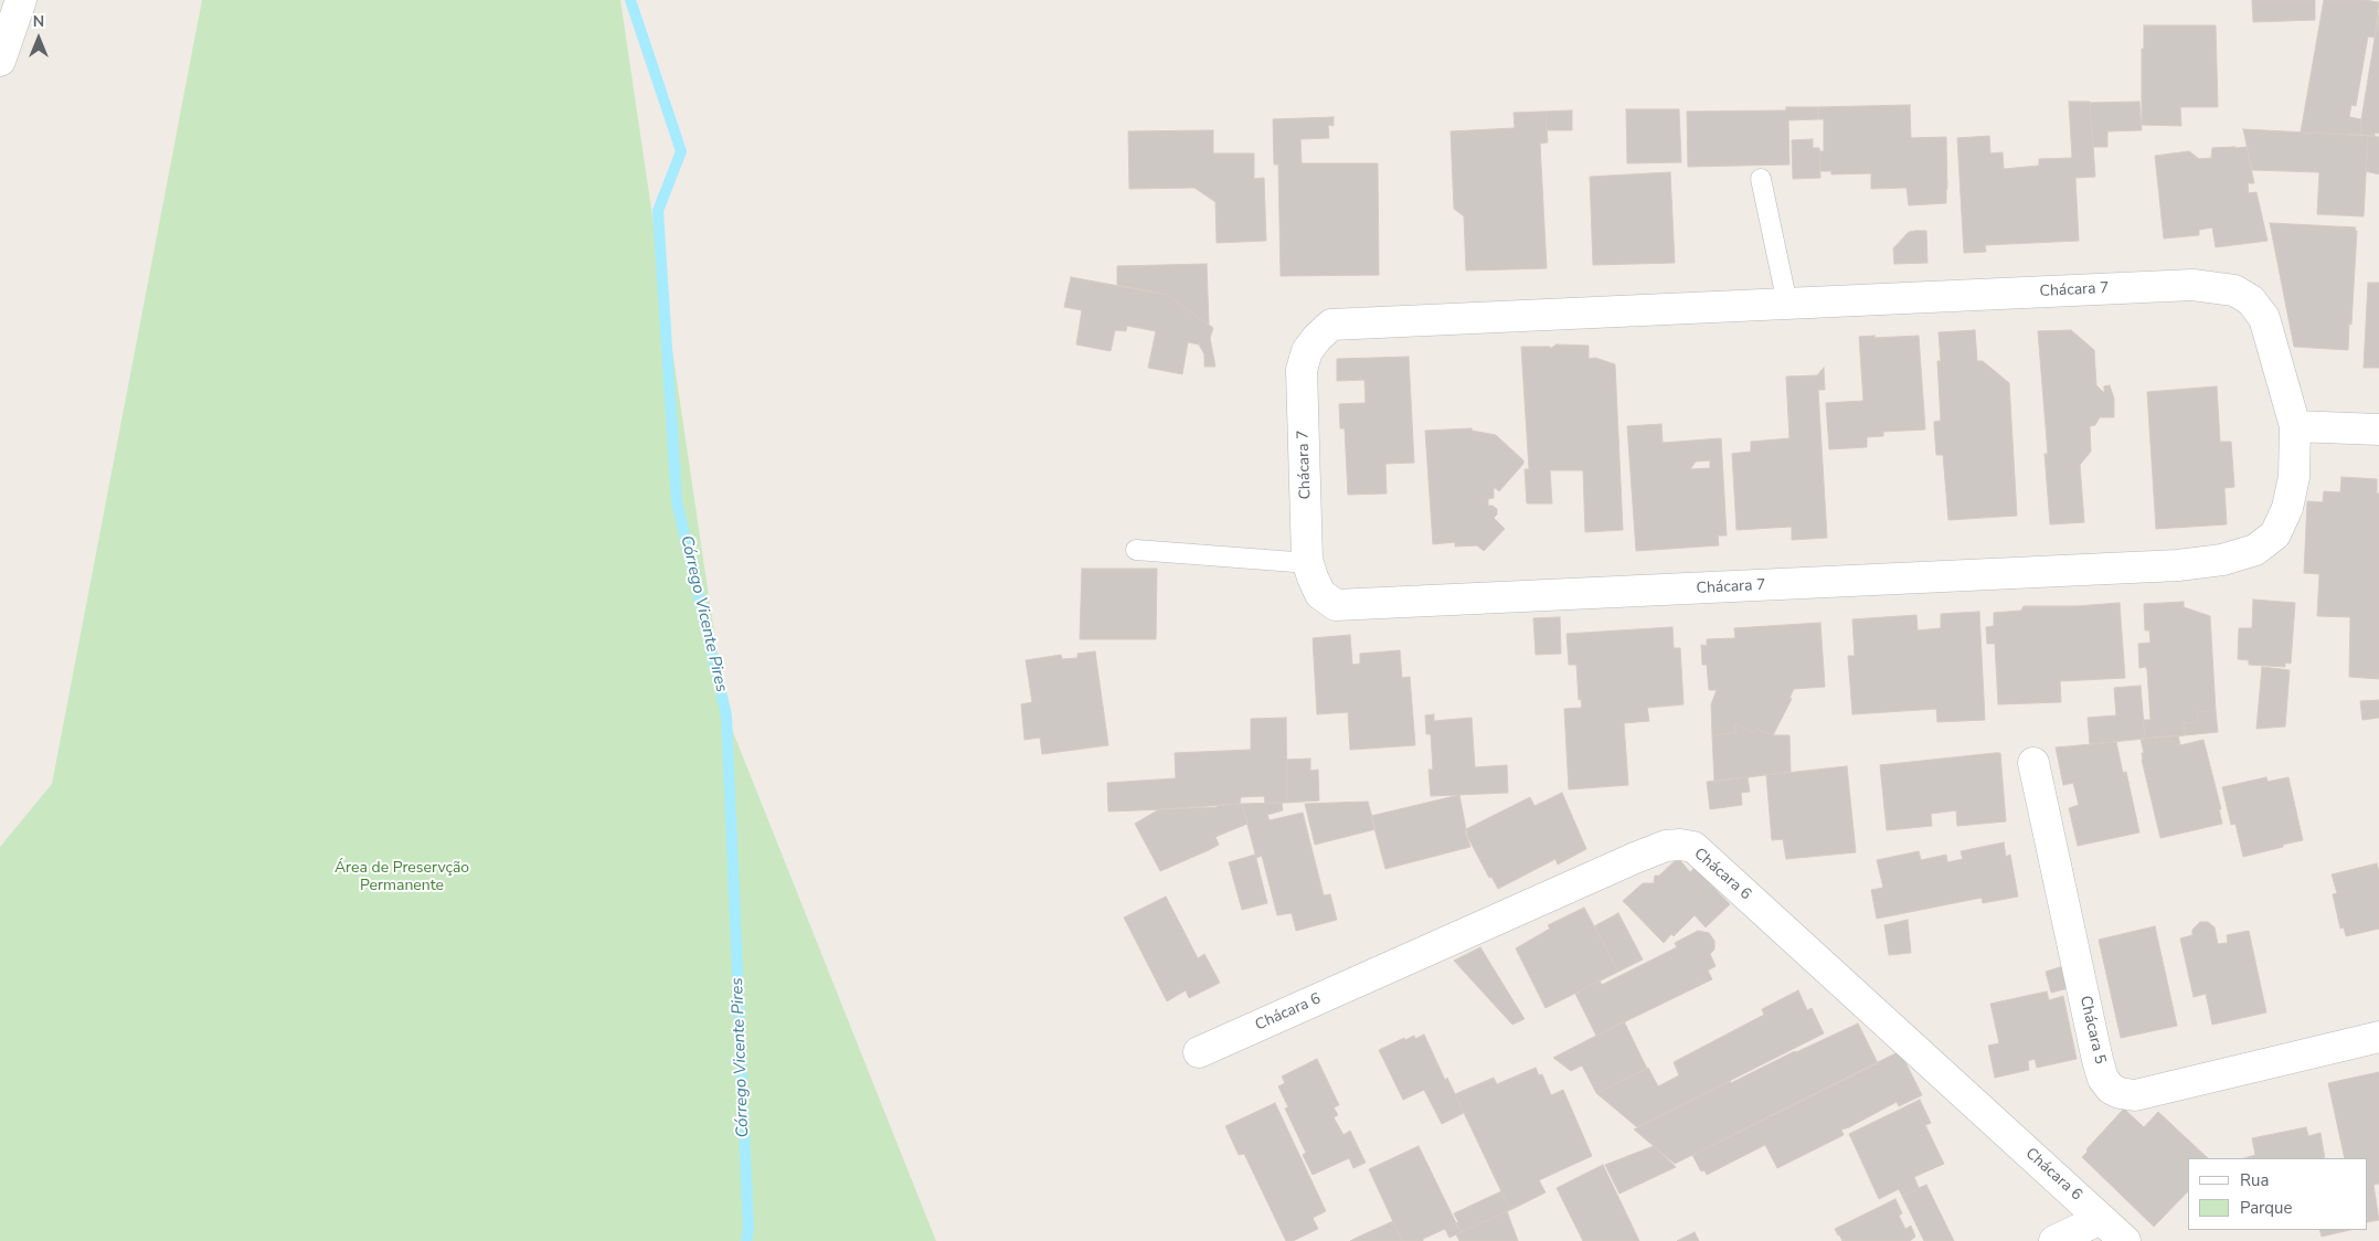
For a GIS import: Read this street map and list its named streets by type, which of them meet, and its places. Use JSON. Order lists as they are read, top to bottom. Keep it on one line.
{"streets":{"street":["Chácara 7","Chácara 6","Chácara 5"]},"water":["Córrego Vicente Pires"],"parks":["Área de Preservção Permanente"],"legend":["Rua","Parque"],"north":"top"}
